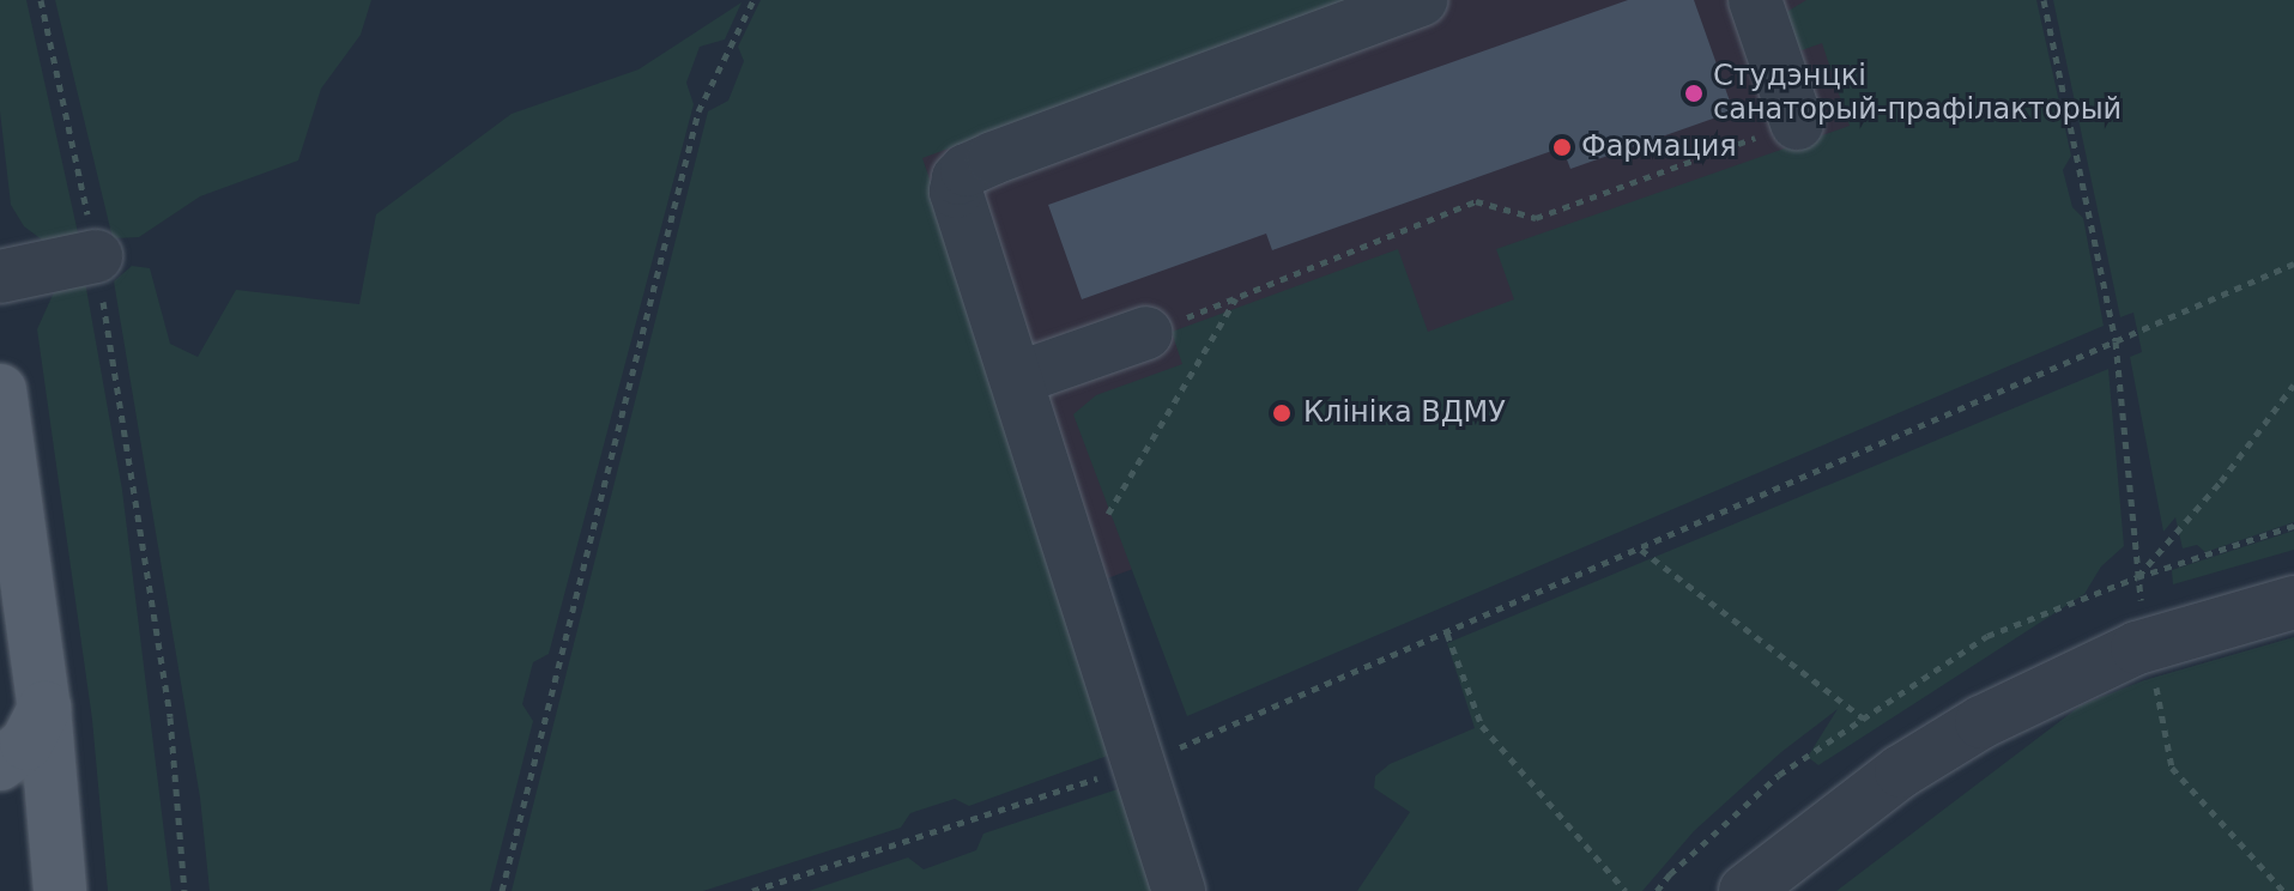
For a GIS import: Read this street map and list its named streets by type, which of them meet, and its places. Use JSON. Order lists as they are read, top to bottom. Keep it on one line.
{"places":["Студэнцкі санаторый-прафілакторый","Фармация","Клініка ВДМУ"]}
